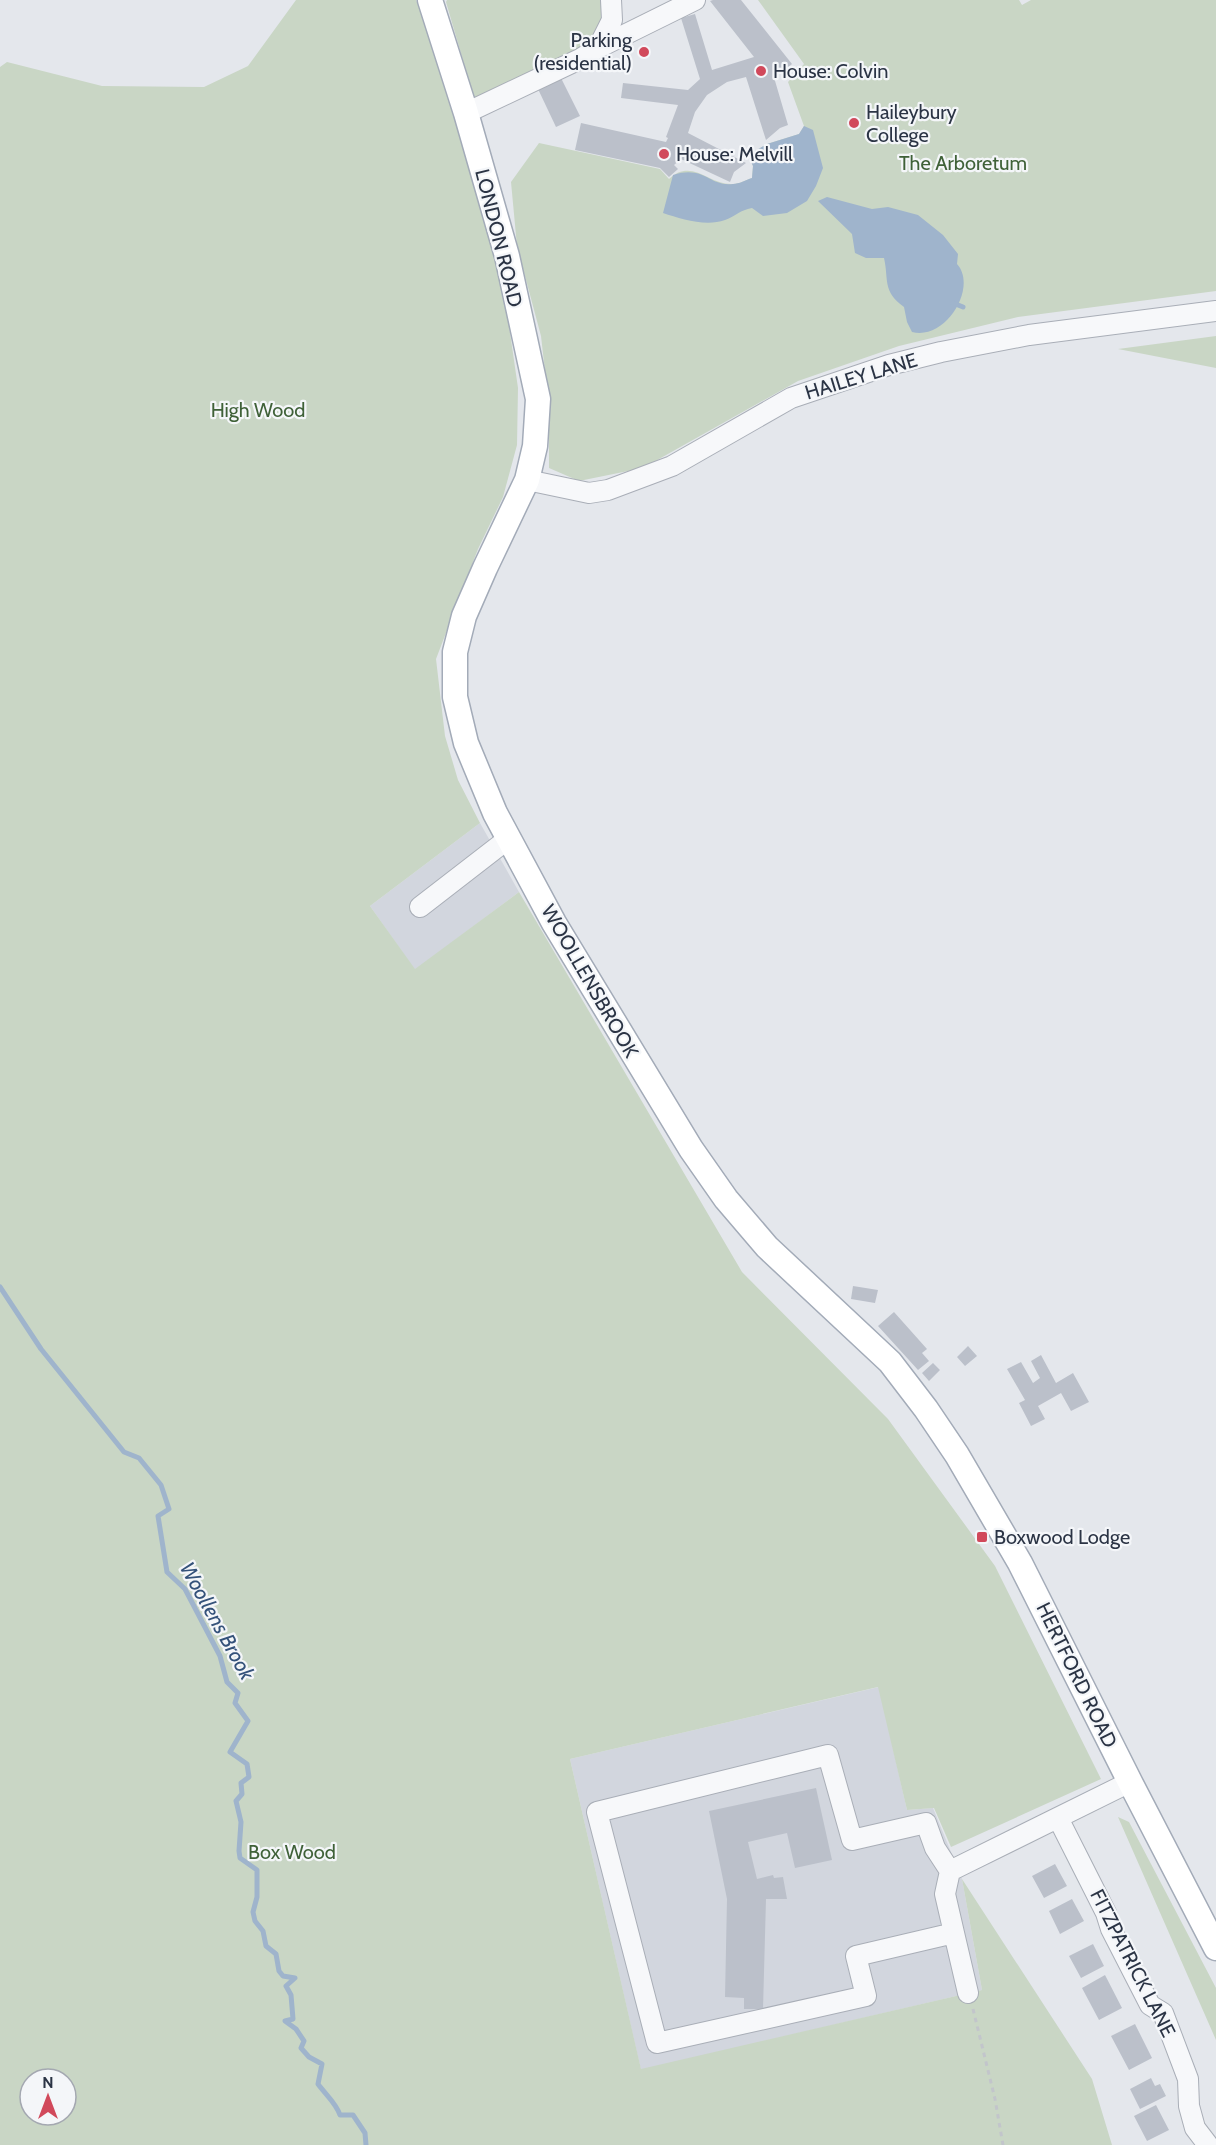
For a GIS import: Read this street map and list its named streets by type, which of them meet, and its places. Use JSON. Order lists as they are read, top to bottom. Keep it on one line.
{"streets":{"main road":["LONDON ROAD","WOOLLENSBROOK","HERTFORD ROAD"],"street":["HAILEY LANE","FITZPATRICK LANE"]},"crossings":[["LONDON ROAD","HAILEY LANE"],["LONDON ROAD","WOOLLENSBROOK"],["HAILEY LANE","WOOLLENSBROOK"],["WOOLLENSBROOK","HERTFORD ROAD"]],"water":["Woollens Brook"],"parks":["The Arboretum","High Wood","Box Wood"],"places":{"other":["Parking (residential)","House: Colvin","Haileybury College","House: Melvill"],"transit":["Boxwood Lodge"]},"north":"top"}
